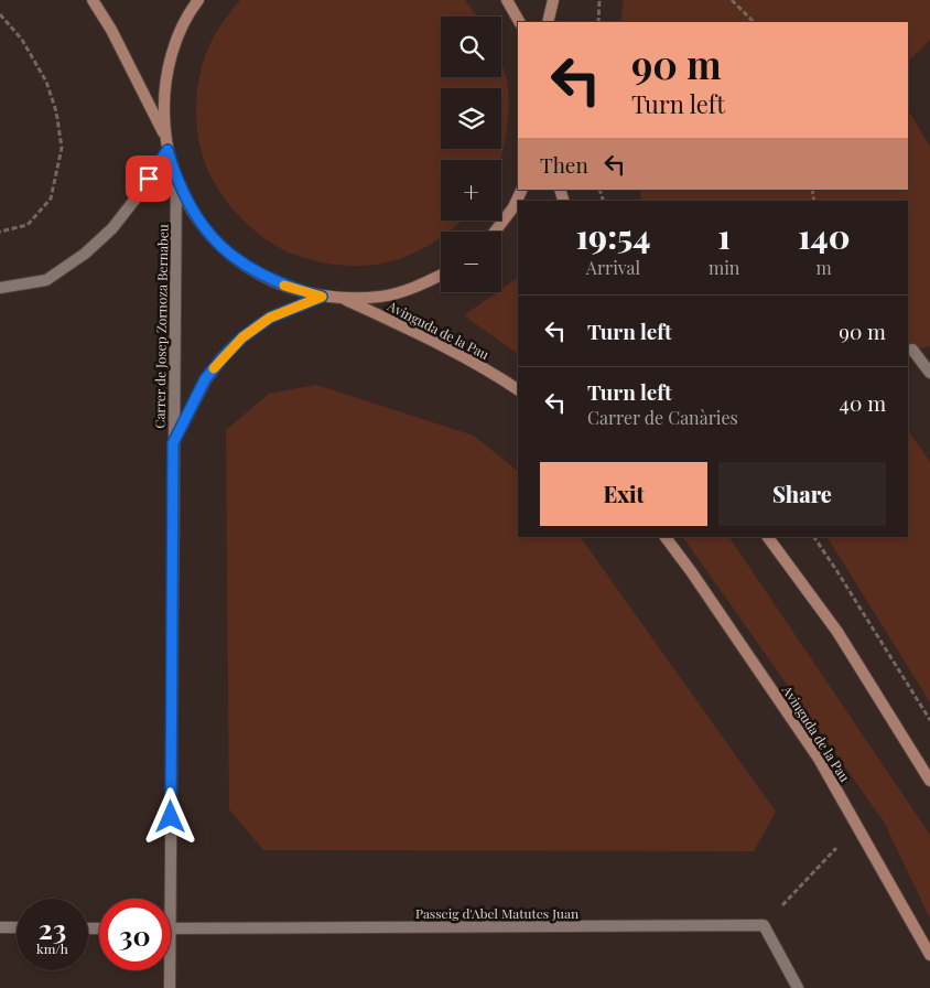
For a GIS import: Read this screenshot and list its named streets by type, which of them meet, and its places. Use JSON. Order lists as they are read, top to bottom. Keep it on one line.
{"streets":{"main road":["Avinguda de la Pau"],"street":["Carrer de Josep Zornoza Bernabeu","Passeig d'Abel Matutes Juan"]},"page":{"map_buttons":["+","−"],"turn":["90 m","Turn left"],"then":"Then","eta":["19:54","Arrival","1","min","140","m"],"list":[{"name":"Turn left","value":"90 m"},{"name":"Turn left","note":"Carrer de Canàries","value":"40 m"}],"buttons":["Exit","Share"],"speed":"23 km/h","limit":"30"}}
